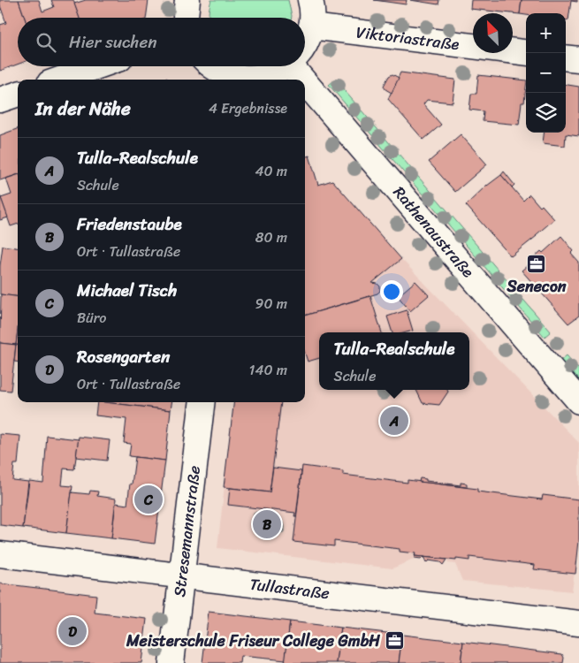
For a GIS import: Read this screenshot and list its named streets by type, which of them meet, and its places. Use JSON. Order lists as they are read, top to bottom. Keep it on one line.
{"streets":{"street":["Viktoriastraße","Rathenaustraße","Stresemannstraße","Tullastraße"]},"crossings":[["Stresemannstraße","Tullastraße"]],"places":{"office":["Senecon","Meisterschule Friseur College GmbH"]},"north":"top left","page":{"map_buttons":["+","−"],"search":"Hier suchen","heading":["In der Nähe","4 Ergebnisse"],"list":[{"mark":"A","name":"Tulla-Realschule","note":"Schule","value":"40 m"},{"mark":"B","name":"Friedenstaube","note":"Ort · Tullastraße","value":"80 m"},{"mark":"C","name":"Michael Tisch","note":"Büro","value":"90 m"},{"mark":"D","name":"Rosengarten","note":"Ort · Tullastraße","value":"140 m"}],"popup":["Tulla-Realschule","Schule"],"pins":["A","C","B","D"]}}
